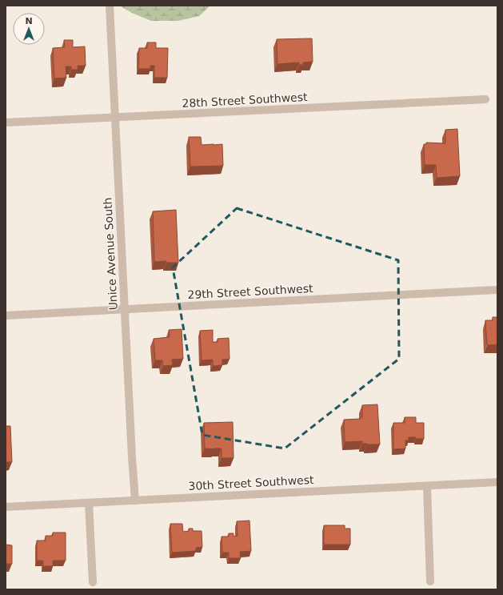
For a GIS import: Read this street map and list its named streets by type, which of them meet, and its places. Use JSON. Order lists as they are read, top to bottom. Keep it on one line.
{"streets":{"street":["28th Street Southwest","Unice Avenue South","29th Street Southwest","30th Street Southwest"]},"crossings":[["28th Street Southwest","Unice Avenue South"],["Unice Avenue South","29th Street Southwest"],["Unice Avenue South","30th Street Southwest"]],"north":"top"}
